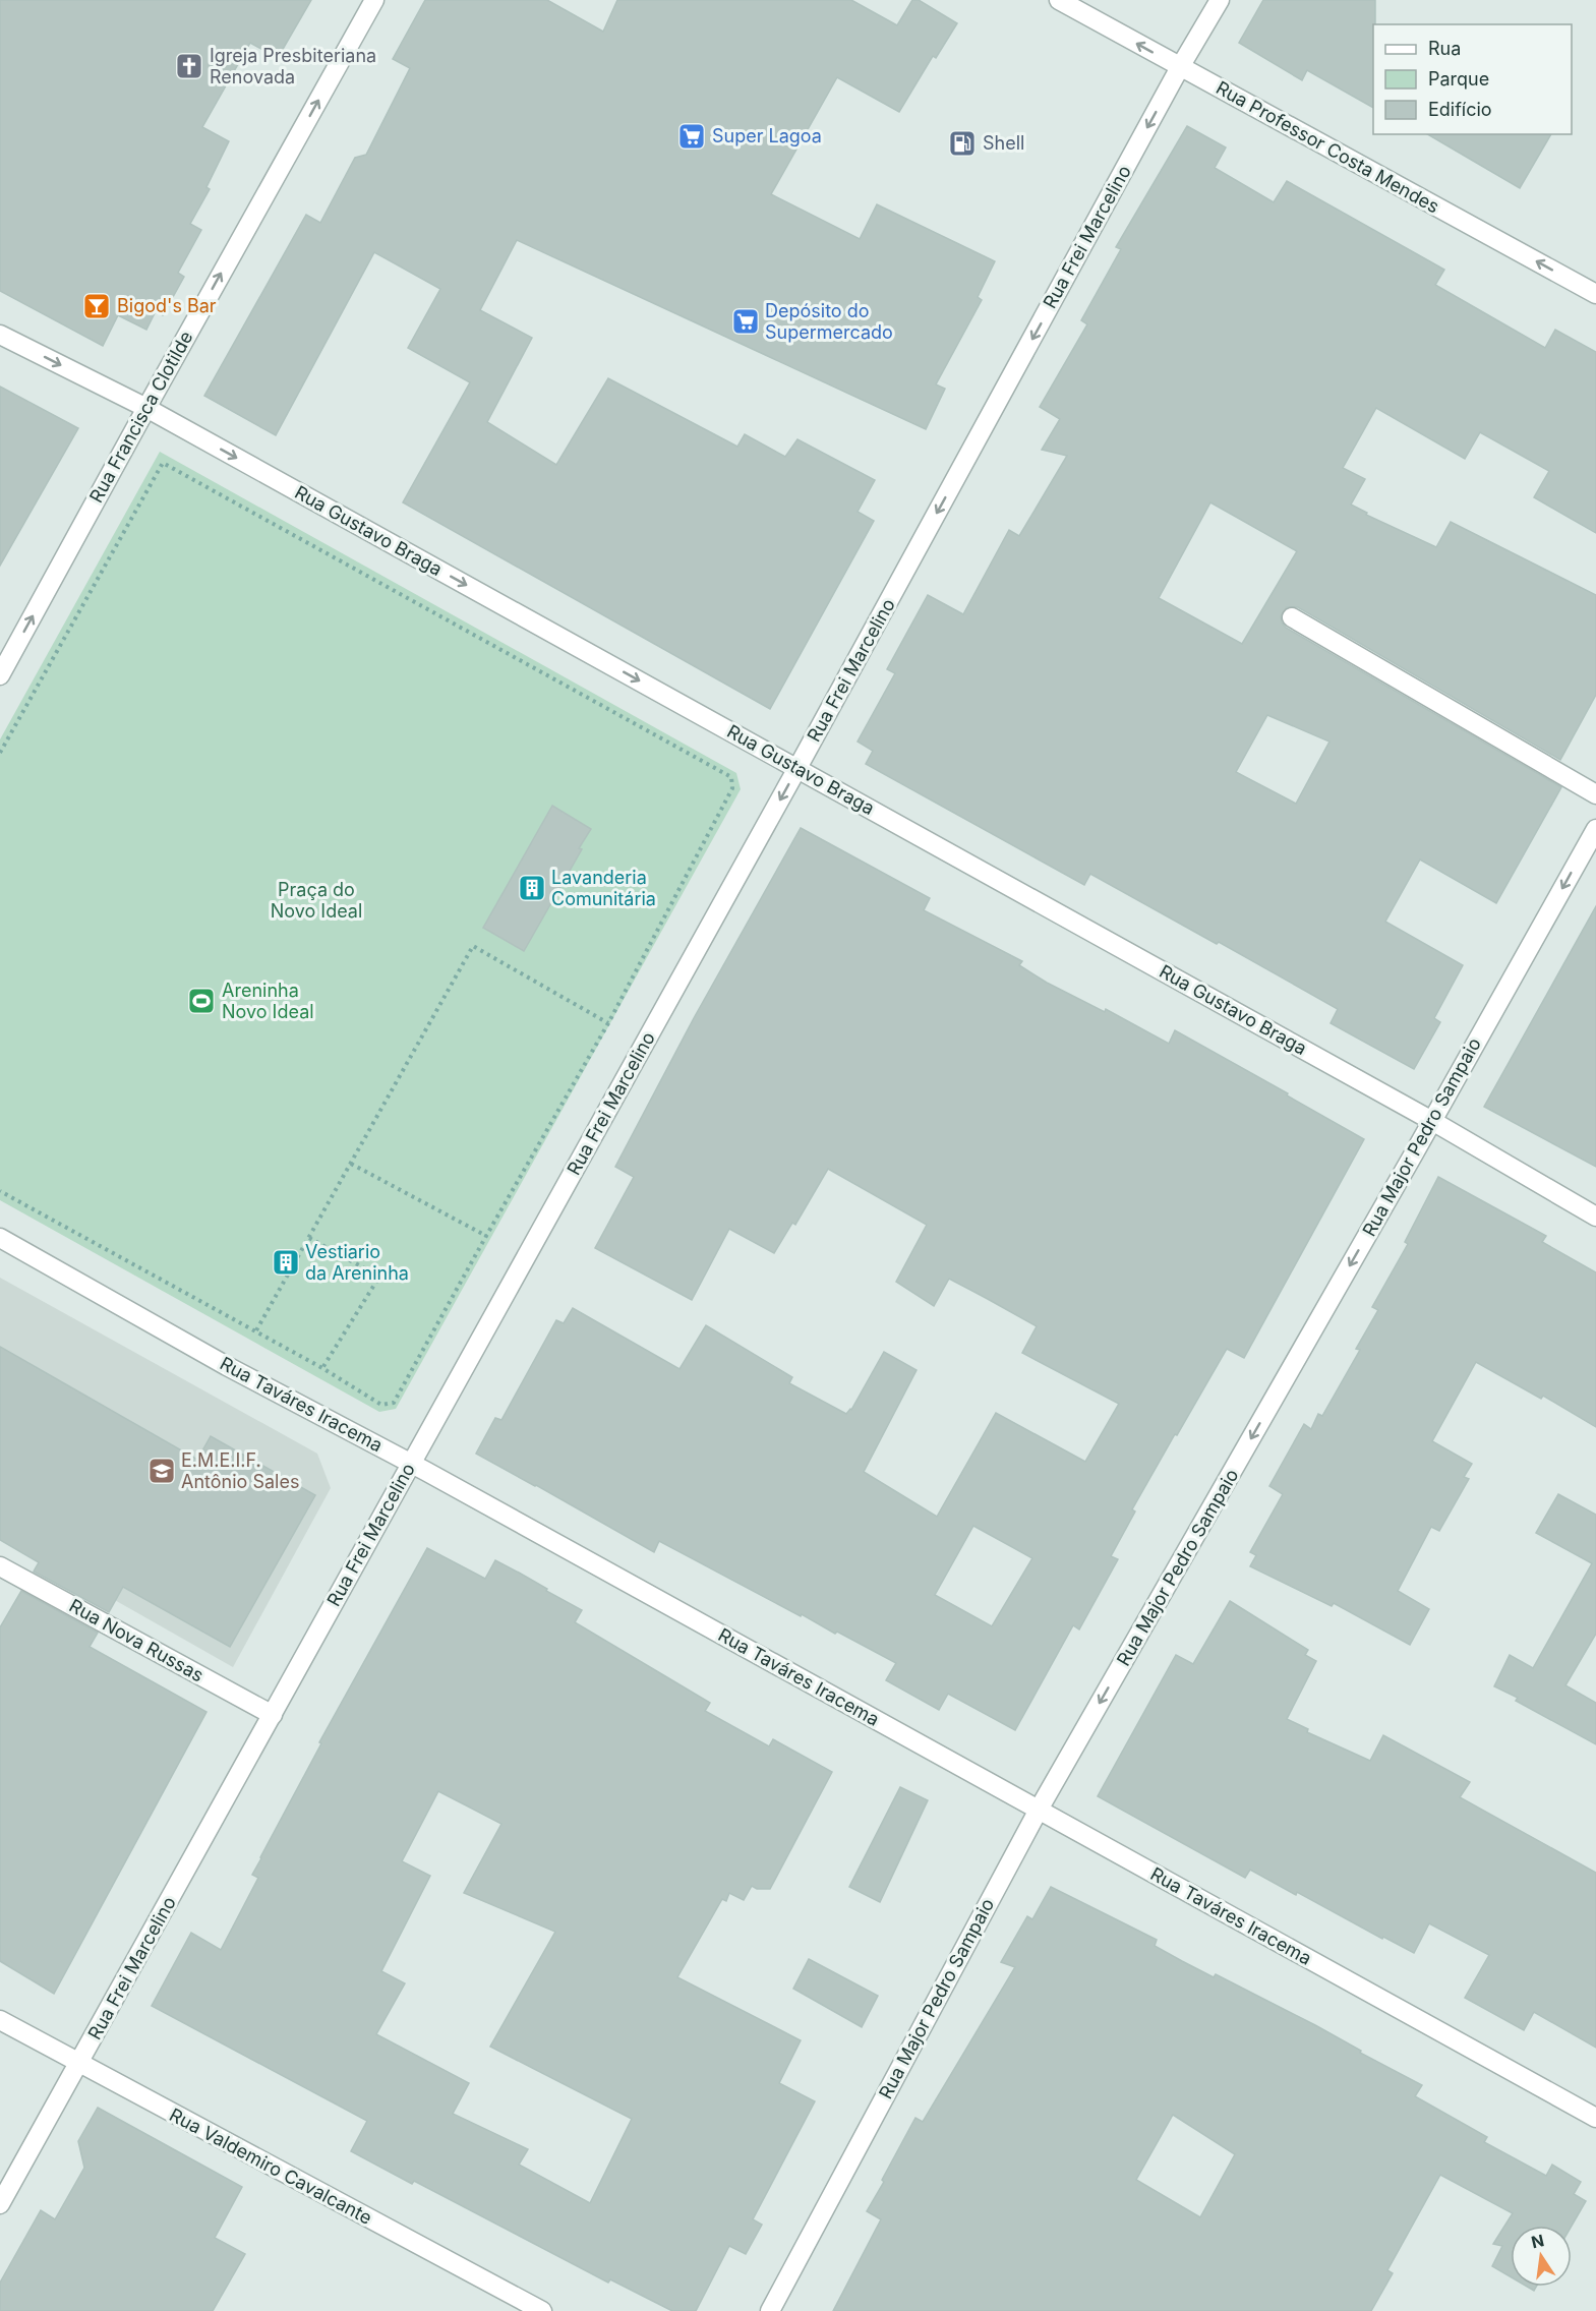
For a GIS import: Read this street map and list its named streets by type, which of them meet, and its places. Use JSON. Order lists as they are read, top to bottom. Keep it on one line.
{"streets":{"street":["Rua Professor Costa Mendes","Rua Frei Marcelino","Rua Francisca Clotilde","Rua Gustavo Braga","Rua Major Pedro Sampaio","Rua Taváres Iracema","Rua Nova Russas","Rua Valdemiro Cavalcante"]},"crossings":[["Rua Professor Costa Mendes","Rua Frei Marcelino"],["Rua Frei Marcelino","Rua Gustavo Braga"],["Rua Frei Marcelino","Rua Taváres Iracema"],["Rua Frei Marcelino","Rua Nova Russas"],["Rua Frei Marcelino","Rua Valdemiro Cavalcante"],["Rua Francisca Clotilde","Rua Gustavo Braga"],["Rua Gustavo Braga","Rua Major Pedro Sampaio"],["Rua Major Pedro Sampaio","Rua Taváres Iracema"]],"one_way":["Rua Professor Costa Mendes","Rua Frei Marcelino","Rua Francisca Clotilde","Rua Gustavo Braga","Rua Major Pedro Sampaio"],"parks":["Praça do Novo Ideal"],"places":{"church":["Igreja Presbiteriana Renovada"],"supermarket":["Super Lagoa","Depósito do Supermercado"],"fuel station":["Shell"],"bar":["Bigod's Bar"],"building":["Lavanderia Comunitária","Vestiario da Areninha"],"sports":["Areninha Novo Ideal"],"school or university":["E.M.E.I.F. Antônio Sales"]},"legend":["Rua","Parque","Edifício"],"north":"top"}
